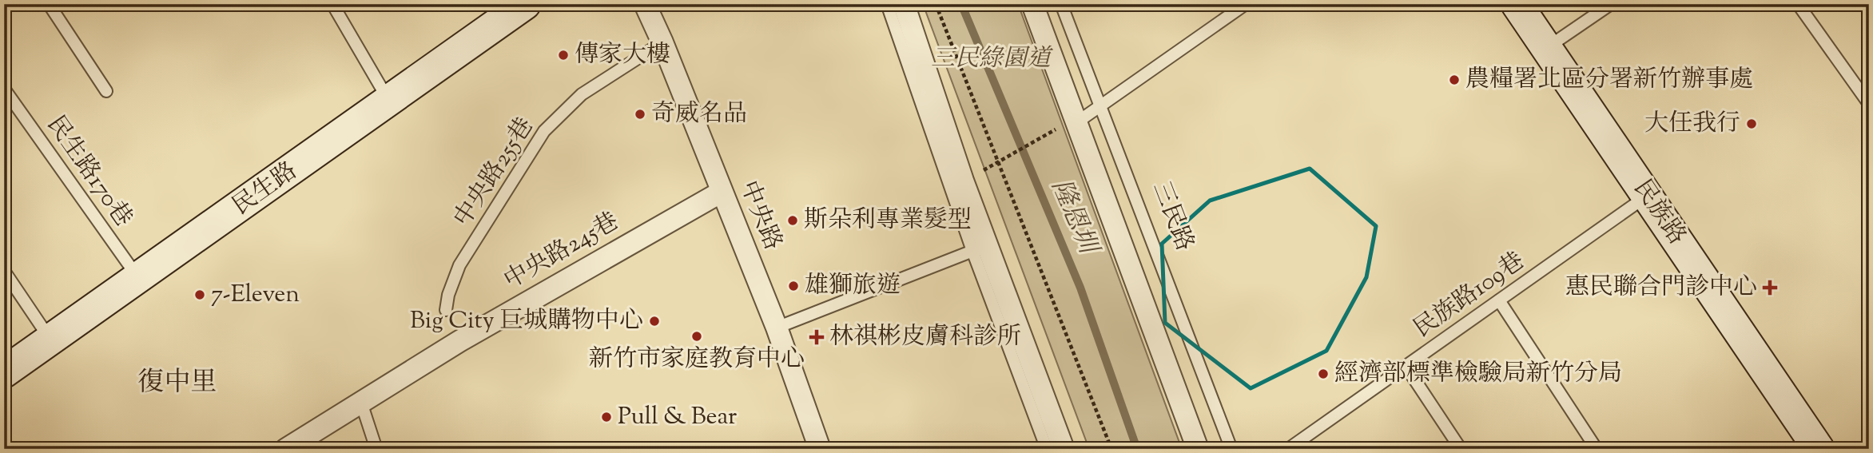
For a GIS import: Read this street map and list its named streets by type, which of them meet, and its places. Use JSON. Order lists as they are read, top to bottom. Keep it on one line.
{"streets":{"street":["民生路","民族路","中央路","中央路245巷"],"lane":["民生路170巷","中央路255巷","三民路","民族路109巷"]},"crossings":[["民生路170巷","民生路"],["中央路255巷","中央路"],["民族路","民族路109巷"],["中央路","中央路245巷"]],"districts":["復中里"],"water":["隆恩圳"],"parks":["三民綠園道"],"places":{"other":["傳家大樓","農糧署北區分署新竹辦事處","奇威名品","大任我行","斯朵利專業髮型","雄獅旅遊","7-Eleven","Big City 巨城購物中心","新竹市家庭教育中心","經濟部標準檢驗局新竹分局","Pull & Bear"],"health":["惠民聯合門診中心","林祺彬皮膚科診所"]}}
